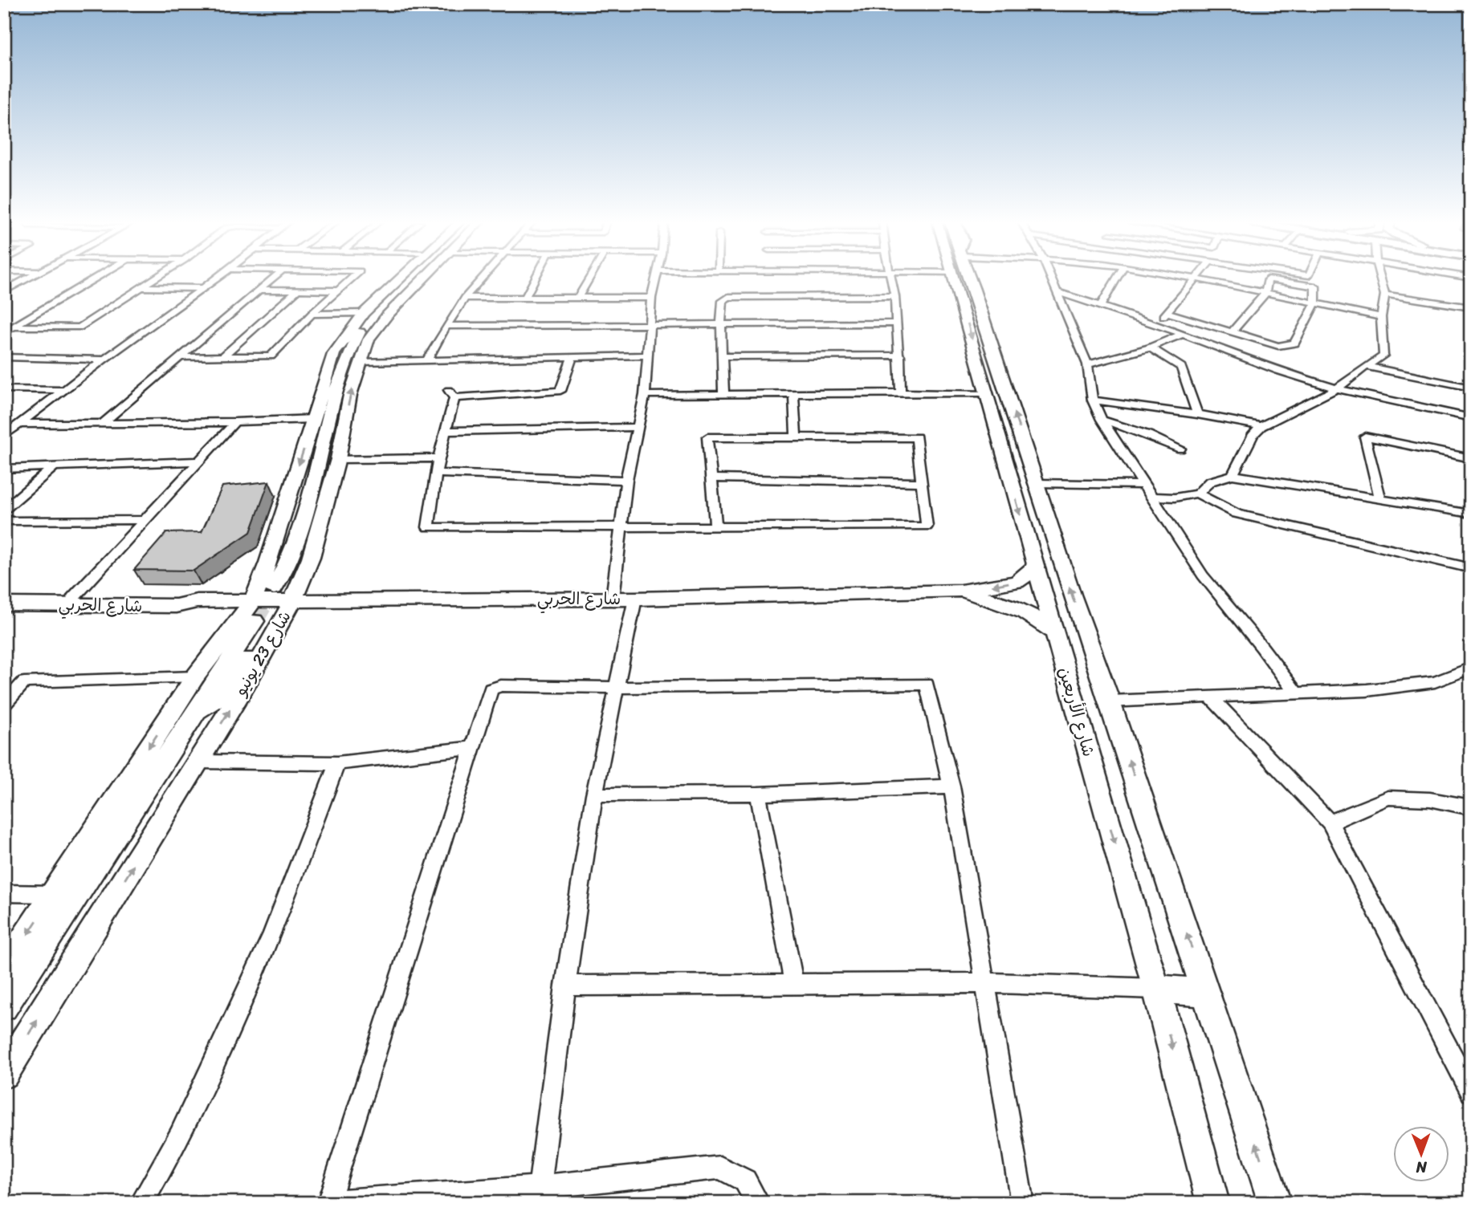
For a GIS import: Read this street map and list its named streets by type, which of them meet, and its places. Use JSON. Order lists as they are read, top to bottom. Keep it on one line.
{"streets":{"street":["شارع الحربي","شارع 23 يونيو","شارع الأربعين"]},"crossings":[["شارع الحربي","شارع 23 يونيو"]],"north":"bottom"}
